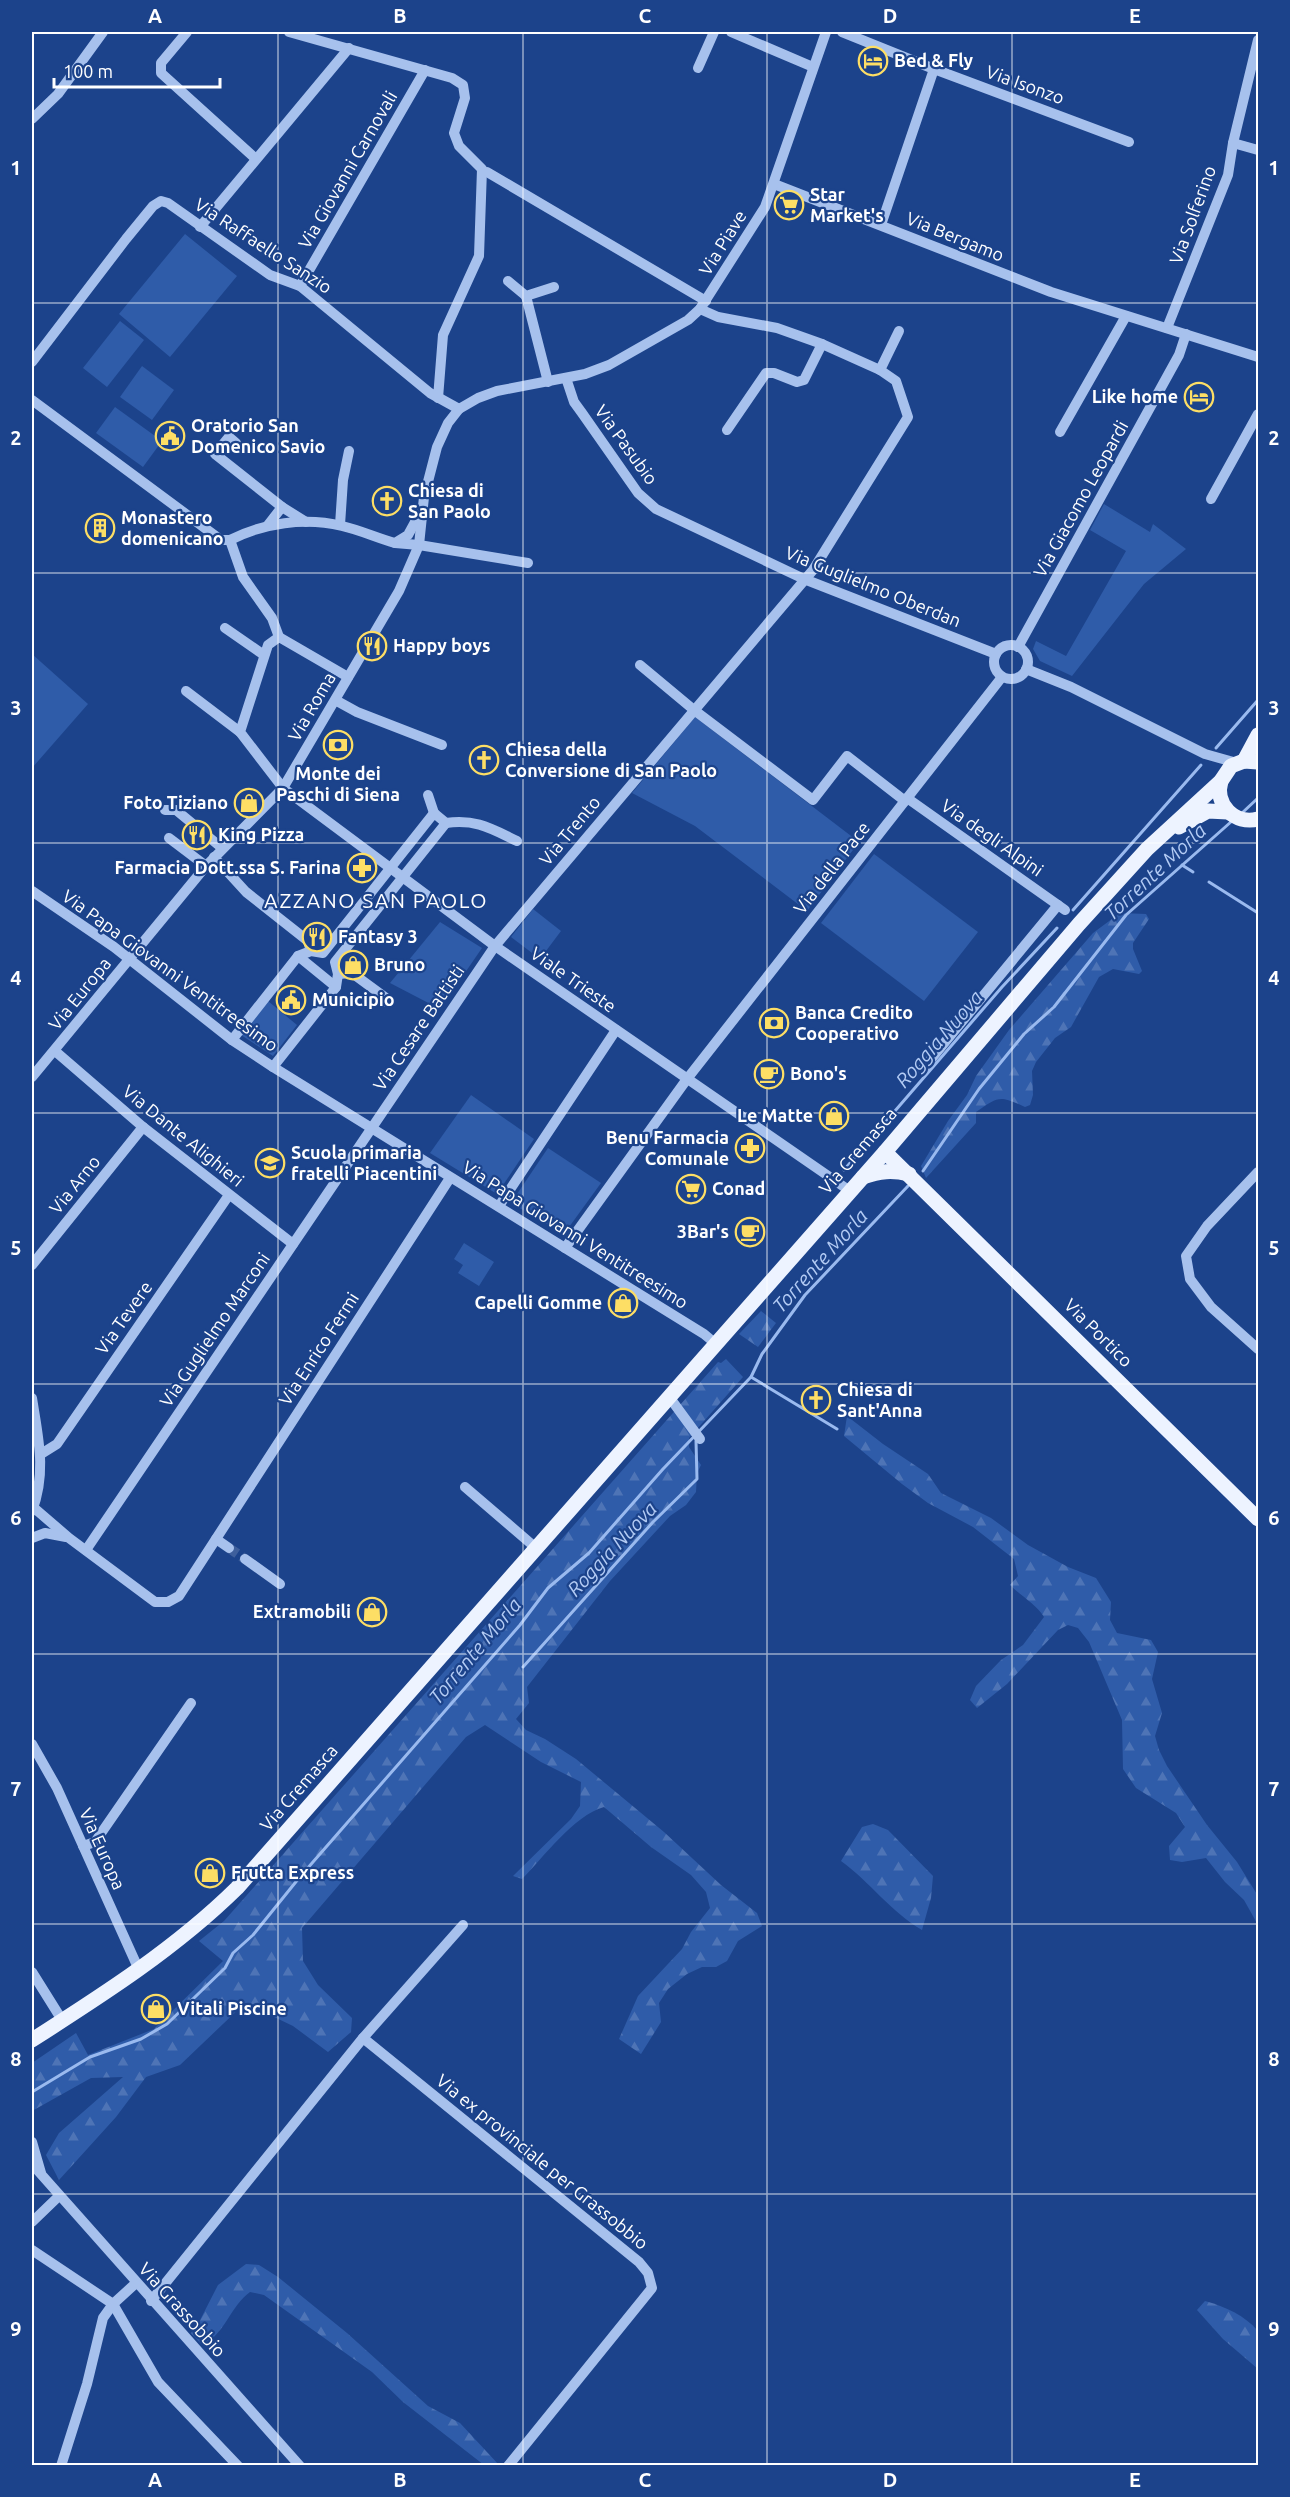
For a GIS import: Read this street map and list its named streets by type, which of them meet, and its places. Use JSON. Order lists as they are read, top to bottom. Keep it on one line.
{"streets":{"main road":["Via Cremasca","Via Portico"],"street":["Via Isonzo","Via Giovanni Carnovali","Via Solferino","Via Bergamo","Via Piave","Via Raffaello Sanzio","Via Pasubio","Via Giacomo Leopardi","Via Guglielmo Oberdan","Via Roma","Via Trento","Via degli Alpini","Via della Pace","Via Papa Giovanni Ventitreesimo","Viale Trieste","Via Europa","Via Cesare Battisti","Via Dante Alighieri","Via Arno","Via Tevere","Via Guglielmo Marconi","Via Enrico Fermi","Via ex provinciale per Grassobbio","Via Grassobbio"]},"crossings":[["Via Giovanni Carnovali","Via Raffaello Sanzio"],["Via Solferino","Via Bergamo"],["Via Bergamo","Via Piave"],["Via Bergamo","Via Giacomo Leopardi"],["Via Piave","Via Raffaello Sanzio"],["Via Piave","Via Pasubio"],["Via Piave","Via Roma"],["Via Pasubio","Via Guglielmo Oberdan"],["Via Giacomo Leopardi","Via Guglielmo Oberdan"],["Via Giacomo Leopardi","Via della Pace"],["Via Guglielmo Oberdan","Via Trento"],["Via Guglielmo Oberdan","Via della Pace"],["Via Roma","Via Papa Giovanni Ventitreesimo"],["Via Roma","Viale Trieste"],["Via Roma","Via Europa"],["Via Trento","Viale Trieste"],["Via Trento","Via Cesare Battisti"],["Via degli Alpini","Via della Pace"],["Via della Pace","Via Papa Giovanni Ventitreesimo"],["Via della Pace","Viale Trieste"],["Via Papa Giovanni Ventitreesimo","Via Europa"],["Via Papa Giovanni Ventitreesimo","Via Cesare Battisti"],["Via Papa Giovanni Ventitreesimo","Via Cremasca"],["Via Papa Giovanni Ventitreesimo","Via Guglielmo Marconi"],["Via Papa Giovanni Ventitreesimo","Via Enrico Fermi"],["Viale Trieste","Via Cesare Battisti"],["Viale Trieste","Via Cremasca"],["Via Europa","Via Dante Alighieri"],["Via Europa","Via Cremasca"],["Via Cesare Battisti","Via Guglielmo Marconi"],["Via Dante Alighieri","Via Arno"],["Via Dante Alighieri","Via Tevere"],["Via Dante Alighieri","Via Guglielmo Marconi"],["Via Cremasca","Via Portico"],["Via Guglielmo Marconi","Via Enrico Fermi"]],"districts":["AZZANO SAN PAOLO"],"water":["Torrente Morla","Roggia Nuova"],"places":{"hotel":["Bed & Fly","Like home"],"supermarket":["Star Market's","Conad"],"public building":["Oratorio San Domenico Savio","Municipio"],"church":["Chiesa di San Paolo","Chiesa della Conversione di San Paolo","Chiesa di Sant'Anna"],"building":["Monastero domenicano"],"restaurant":["Happy boys","King Pizza","Fantasy 3"],"bank":["Monte dei Paschi di Siena","Banca Credito Cooperativo"],"shop":["Foto Tiziano","Bruno","Le Matte","Capelli Gomme","Extramobili","Frutta Express","Vitali Piscine"],"pharmacy":["Farmacia Dott.ssa S. Farina","Benu Farmacia Comunale"],"cafe":["Bono's","3Bar's"],"school or university":["Scuola primaria fratelli Piacentini"]},"scale_bar":"100 m","grid":{"columns":["A","B","C","D","E"],"rows":["1","2","3","4","5","6","7","8","9"]}}
